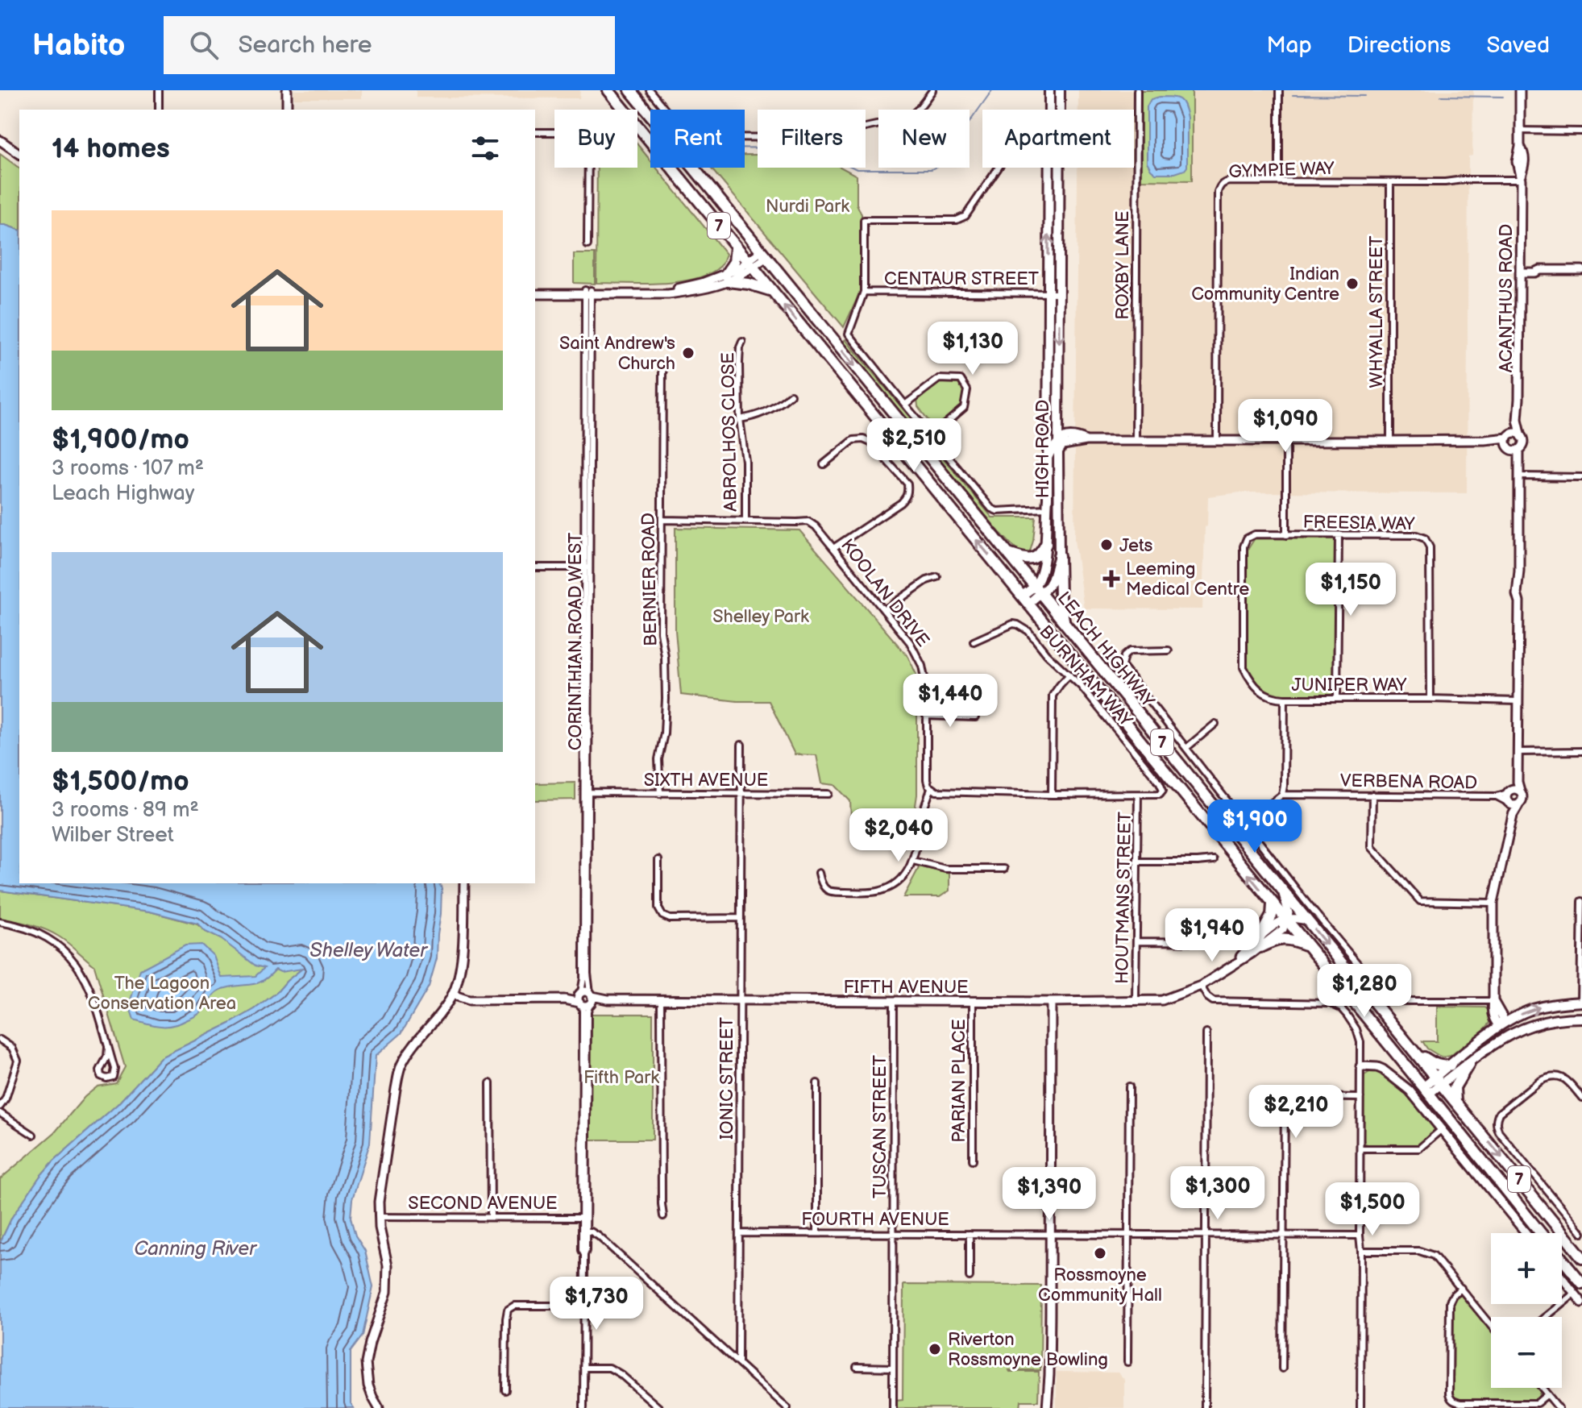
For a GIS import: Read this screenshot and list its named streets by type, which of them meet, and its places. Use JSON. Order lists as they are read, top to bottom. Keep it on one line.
{"streets":{"highway":["7","LEACH HIGHWAY"],"main road":["HIGH ROAD"],"street":["GYMPIE WAY","ROXBY LANE","CENTAUR STREET","ACANTHUS ROAD","WHYALLA STREET","ABROLHOS CLOSE","FREESIA WAY","BERNIER ROAD","KOOLAN DRIVE","CORINTHIAN ROAD WEST","BURNHAM WAY","JUNIPER WAY","SIXTH AVENUE","VERBENA ROAD","HOUTMANS STREET","FIFTH AVENUE","IONIC STREET","PARIAN PLACE","TUSCAN STREET","SECOND AVENUE","FOURTH AVENUE"]},"crossings":[["GYMPIE WAY","ACANTHUS ROAD"],["GYMPIE WAY","WHYALLA STREET"],["CENTAUR STREET","HIGH ROAD"],["ACANTHUS ROAD","JUNIPER WAY"],["ACANTHUS ROAD","VERBENA ROAD"],["ABROLHOS CLOSE","KOOLAN DRIVE"],["HIGH ROAD","LEACH HIGHWAY"],["FREESIA WAY","JUNIPER WAY"],["BERNIER ROAD","KOOLAN DRIVE"],["BERNIER ROAD","SIXTH AVENUE"],["CORINTHIAN ROAD WEST","SIXTH AVENUE"],["CORINTHIAN ROAD WEST","FIFTH AVENUE"],["CORINTHIAN ROAD WEST","SECOND AVENUE"],["LEACH HIGHWAY","FIFTH AVENUE"],["BURNHAM WAY","HOUTMANS STREET"],["SIXTH AVENUE","IONIC STREET"],["HOUTMANS STREET","FIFTH AVENUE"],["FIFTH AVENUE","IONIC STREET"],["FIFTH AVENUE","PARIAN PLACE"],["FIFTH AVENUE","TUSCAN STREET"],["IONIC STREET","FOURTH AVENUE"],["TUSCAN STREET","FOURTH AVENUE"]],"water":["Shelley Water","Canning River"],"parks":["Nurdi Park","Shelley Park","The Lagoon Conservation Area","Fifth Park"],"places":{"other":["Indian Community Centre","Saint Andrew's Church","Jets","Rossmoyne Community Hall","Riverton Rossmoyne Bowling"],"health":["Leeming Medical Centre"]},"page":{"header":"Habito","search":"Search here","nav":["Map","Directions","Saved"],"chip":["Buy","Rent","Filters","New","Apartment"],"heading":"14 homes","list":[{"name":"$1,900/mo","note":"3 rooms · 107 m² · Leach Highway"},{"name":"$1,500/mo","note":"3 rooms · 89 m² · Wilber Street"}],"price":["$1,130","$1,090","$2,510","$1,150","$1,440","$1,900","$2,040","$1,940","$1,280","$2,210","$1,300","$1,390","$1,500","$1,730"],"map_buttons":["+","−"]}}
